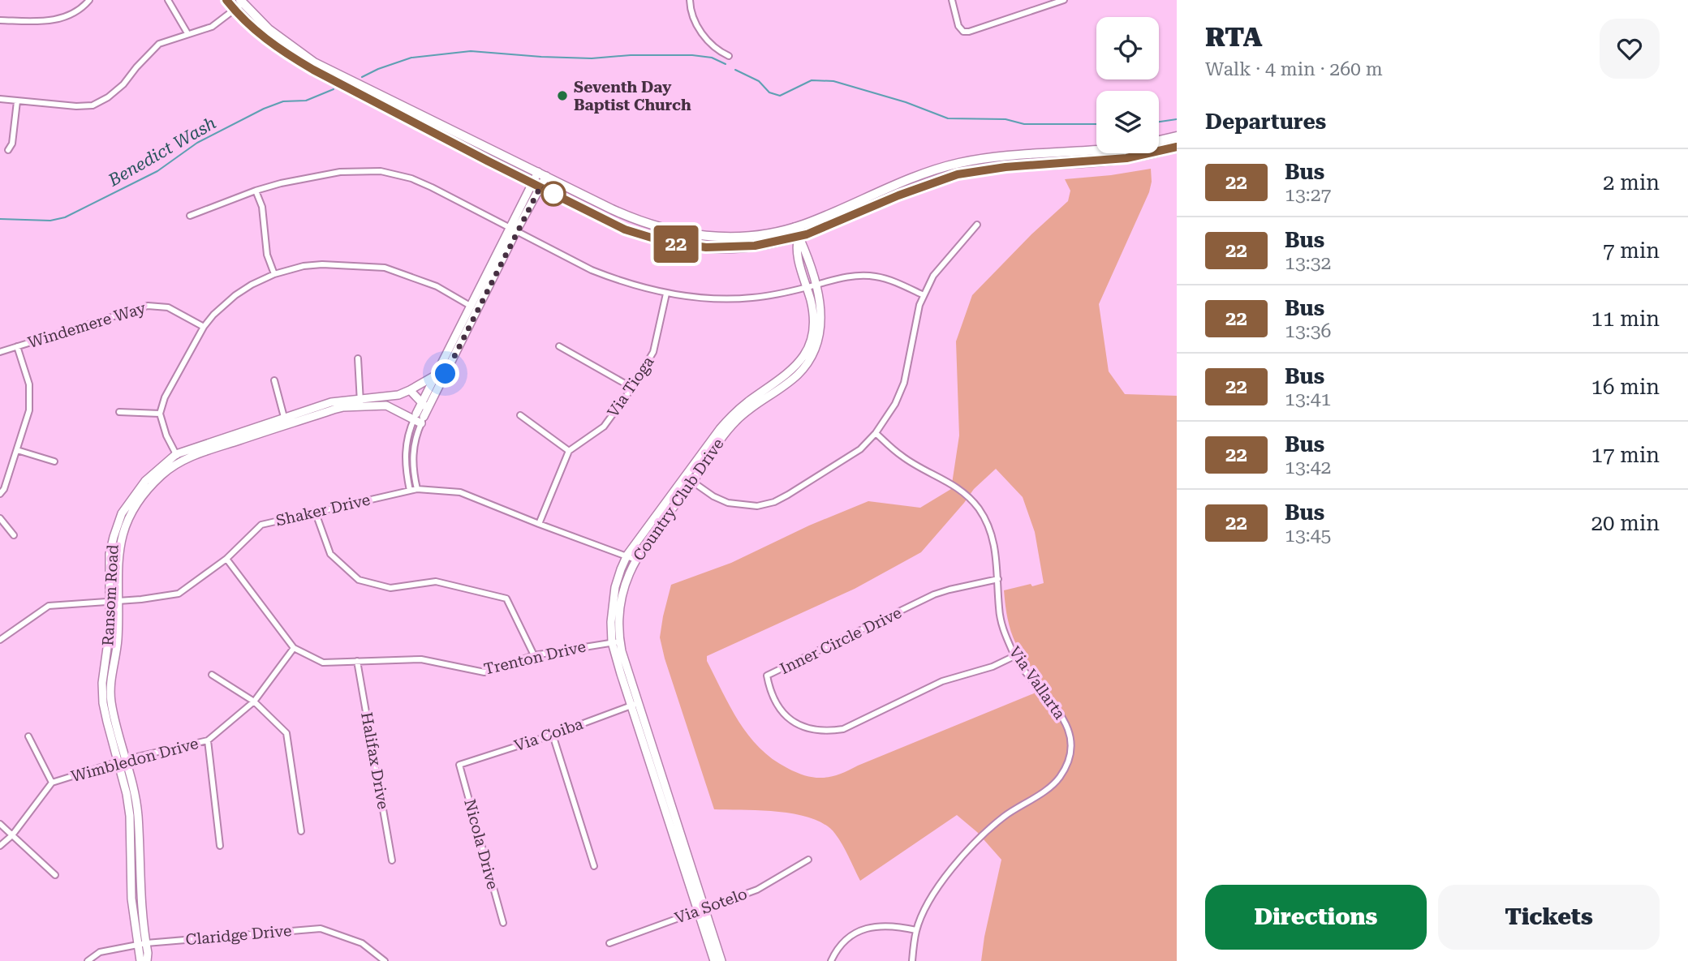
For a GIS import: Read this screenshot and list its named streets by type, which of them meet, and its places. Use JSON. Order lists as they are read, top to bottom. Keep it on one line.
{"streets":{"street":["Windemere Way","Via Tioga","Country Club Drive","Shaker Drive","Ransom Road","Inner Circle Drive","Trenton Drive","Via Vallarta","Via Coiba","Wimbledon Drive","Halifax Drive","Nicola Drive","Via Sotelo","Claridge Drive"]},"crossings":[["Country Club Drive","Shaker Drive"],["Country Club Drive","Trenton Drive"],["Country Club Drive","Via Coiba"],["Country Club Drive","Via Sotelo"],["Shaker Drive","Ransom Road"],["Shaker Drive","Trenton Drive"],["Ransom Road","Wimbledon Drive"],["Ransom Road","Claridge Drive"],["Inner Circle Drive","Via Vallarta"],["Trenton Drive","Wimbledon Drive"],["Trenton Drive","Halifax Drive"],["Via Coiba","Nicola Drive"]],"water":["Benedict Wash"],"places":["Seventh Day Baptist Church"],"lines":["bus line 22"],"page":{"on_map":"22","heading":[["RTA","Walk · 4 min · 260 m"],"Departures"],"list":[{"mark":"22","name":"Bus","note":"13:27","value":"2 min"},{"mark":"22","name":"Bus","note":"13:32","value":"7 min"},{"mark":"22","name":"Bus","note":"13:36","value":"11 min"},{"mark":"22","name":"Bus","note":"13:41","value":"16 min"},{"mark":"22","name":"Bus","note":"13:42","value":"17 min"},{"mark":"22","name":"Bus","note":"13:45","value":"20 min"}],"buttons":["Directions","Tickets"]}}
